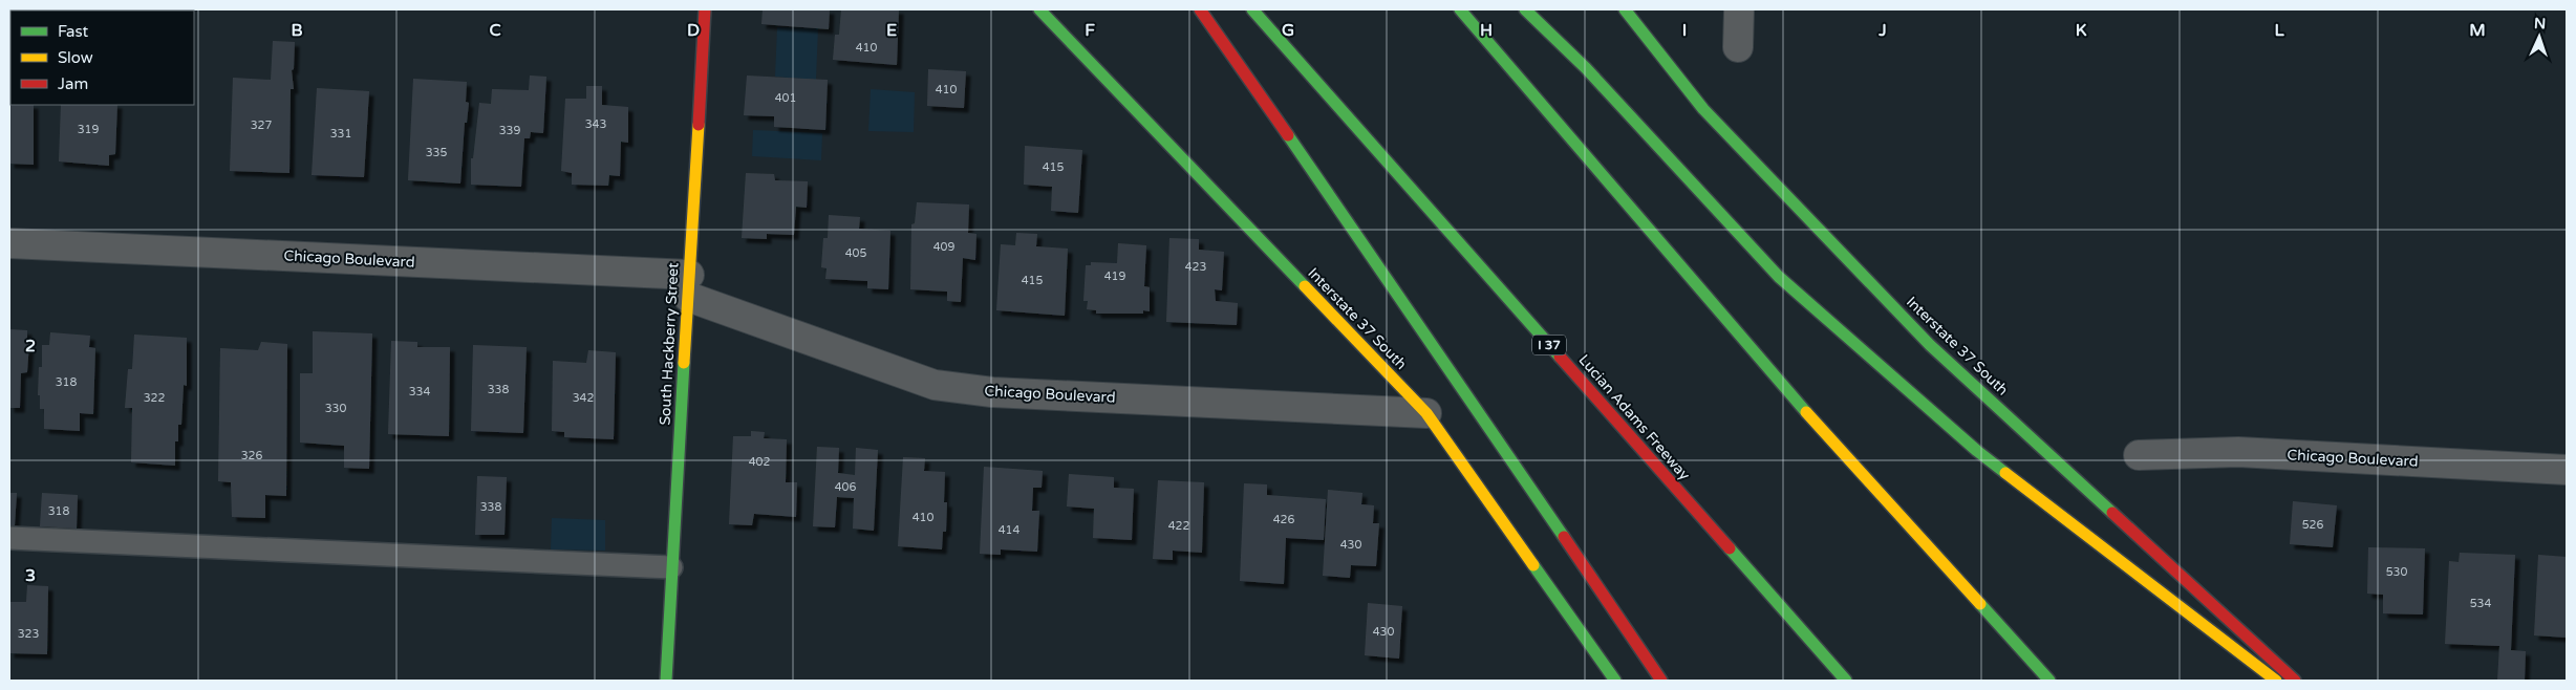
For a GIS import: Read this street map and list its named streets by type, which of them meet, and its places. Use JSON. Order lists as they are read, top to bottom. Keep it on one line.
{"streets":{"main road":["Interstate 37 South","South Hackberry Street","I 37","Lucian Adams Freeway"],"street":["Chicago Boulevard"]},"crossings":[["Chicago Boulevard","Interstate 37 South"],["Chicago Boulevard","South Hackberry Street"]],"house_numbers":["410","410","401","343","327","319","339","331","335","415","409","405","423","419","415","318","338","334","322","342","330","326","402","406","338","318","410","426","526","422","414","430","530","534","430","323"],"legend":["Fast","Slow","Jam"],"north":"top","grid":{"columns":["B","C","D","E","F","G","H","I","J","K","L","M"],"rows":["2","3"]}}
